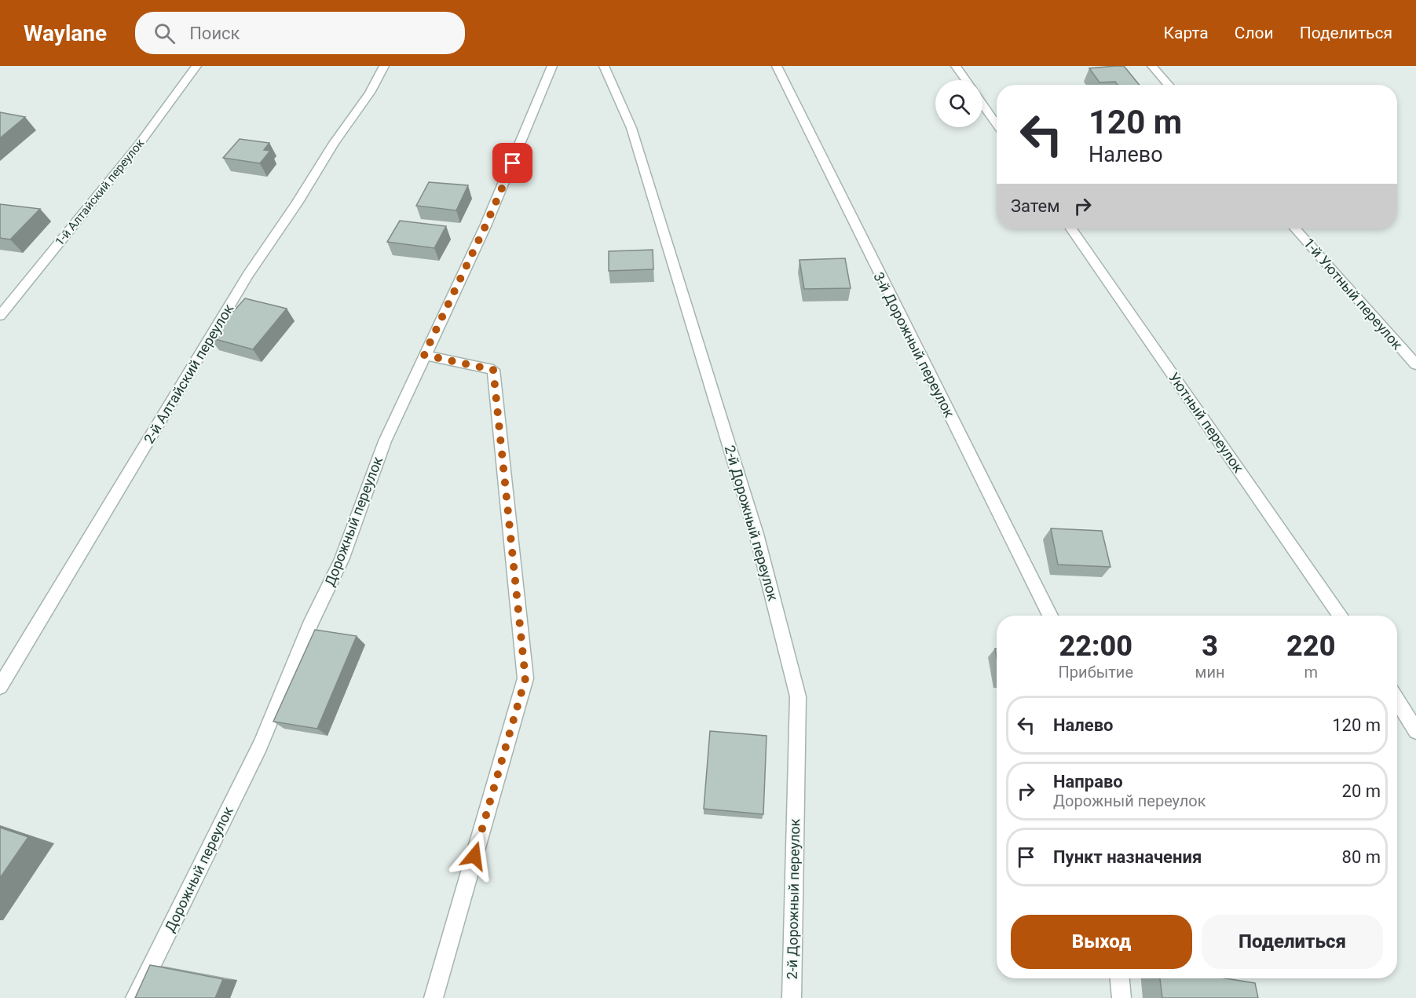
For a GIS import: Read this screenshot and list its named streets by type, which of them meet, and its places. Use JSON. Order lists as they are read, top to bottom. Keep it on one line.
{"streets":{"street":["1-й Алтайский переулок","1-й Уютный переулок","3-й Дорожный переулок","2-й Алтайский переулок","Уютный переулок","Дорожный переулок","2-й Дорожный переулок"]},"page":{"header":"Waylane","search":"Поиск","nav":["Карта","Слои","Поделиться"],"turn":["120 m","Налево"],"then":"Затем","eta":["22:00","Прибытие","3","мин","220","m"],"list":[{"name":"Налево","value":"120 m"},{"name":"Направо","note":"Дорожный переулок","value":"20 m"},{"name":"Пункт назначения","value":"80 m"}],"buttons":["Выход","Поделиться"]}}
